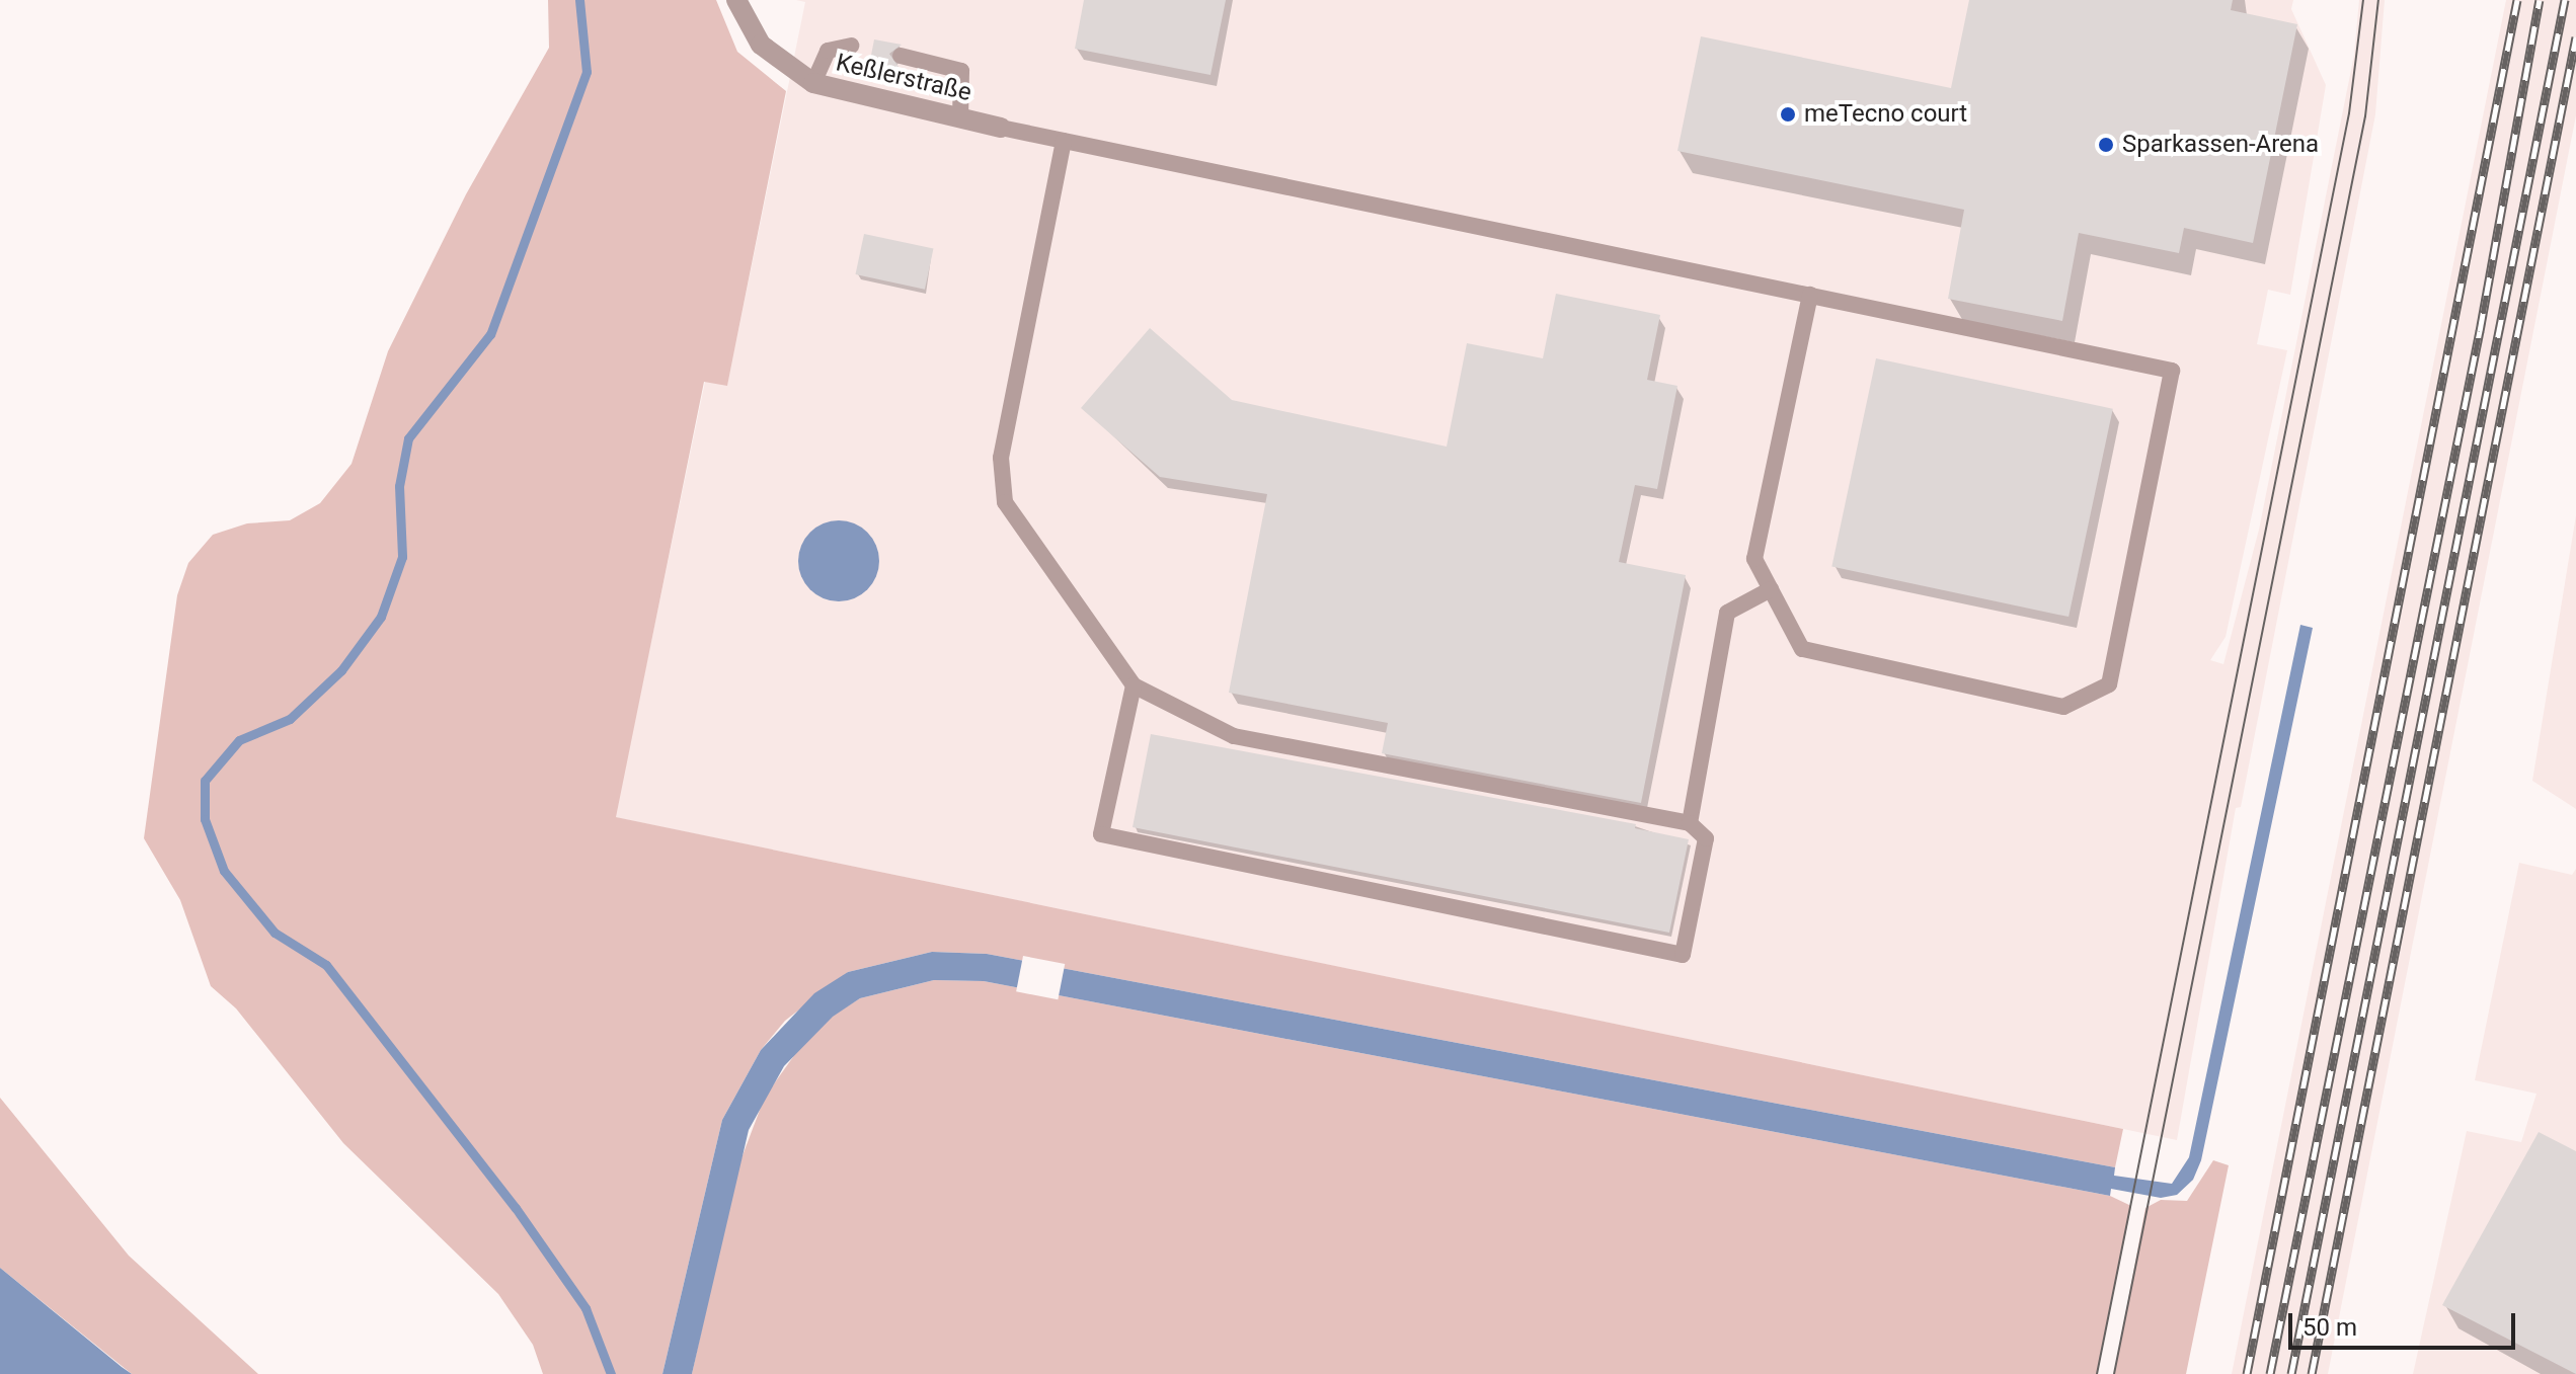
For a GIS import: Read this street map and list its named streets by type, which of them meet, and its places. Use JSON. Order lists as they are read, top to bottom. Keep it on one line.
{"streets":{"street":["Keßlerstraße"]},"places":["meTecno court","Sparkassen-Arena"],"scale_bar":"50 m"}
